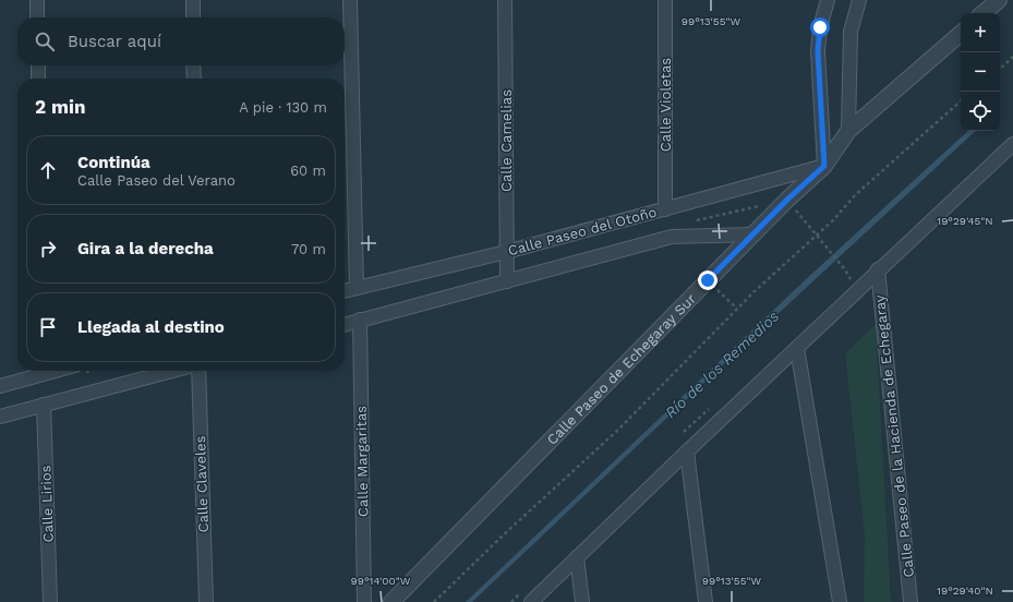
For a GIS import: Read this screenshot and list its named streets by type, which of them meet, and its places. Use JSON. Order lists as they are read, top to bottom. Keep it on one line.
{"streets":{"street":["Calle Violetas","Calle Camelias","Calle Paseo del Otoño","Calle Paseo de Echegaray Sur","Calle Paseo de la Hacienda de Echegaray","Calle Margaritas","Calle Claveles","Calle Lirios"]},"crossings":[["Calle Violetas","Calle Paseo del Otoño"],["Calle Camelias","Calle Paseo del Otoño"],["Calle Paseo del Otoño","Calle Paseo de Echegaray Sur"],["Calle Paseo del Otoño","Calle Margaritas"]],"water":["Río de los Remedios"],"page":{"map_buttons":["+","−"],"search":"Buscar aquí","heading":["2 min","A pie · 130 m"],"list":[["Continúa","Calle Paseo del Verano","60 m"],["Gira a la derecha","70 m"],"Llegada al destino"]},"coordinates":["99°13'55\"W","19°29'45\"N","99°14'00\"W","19°29'40\"N"]}
